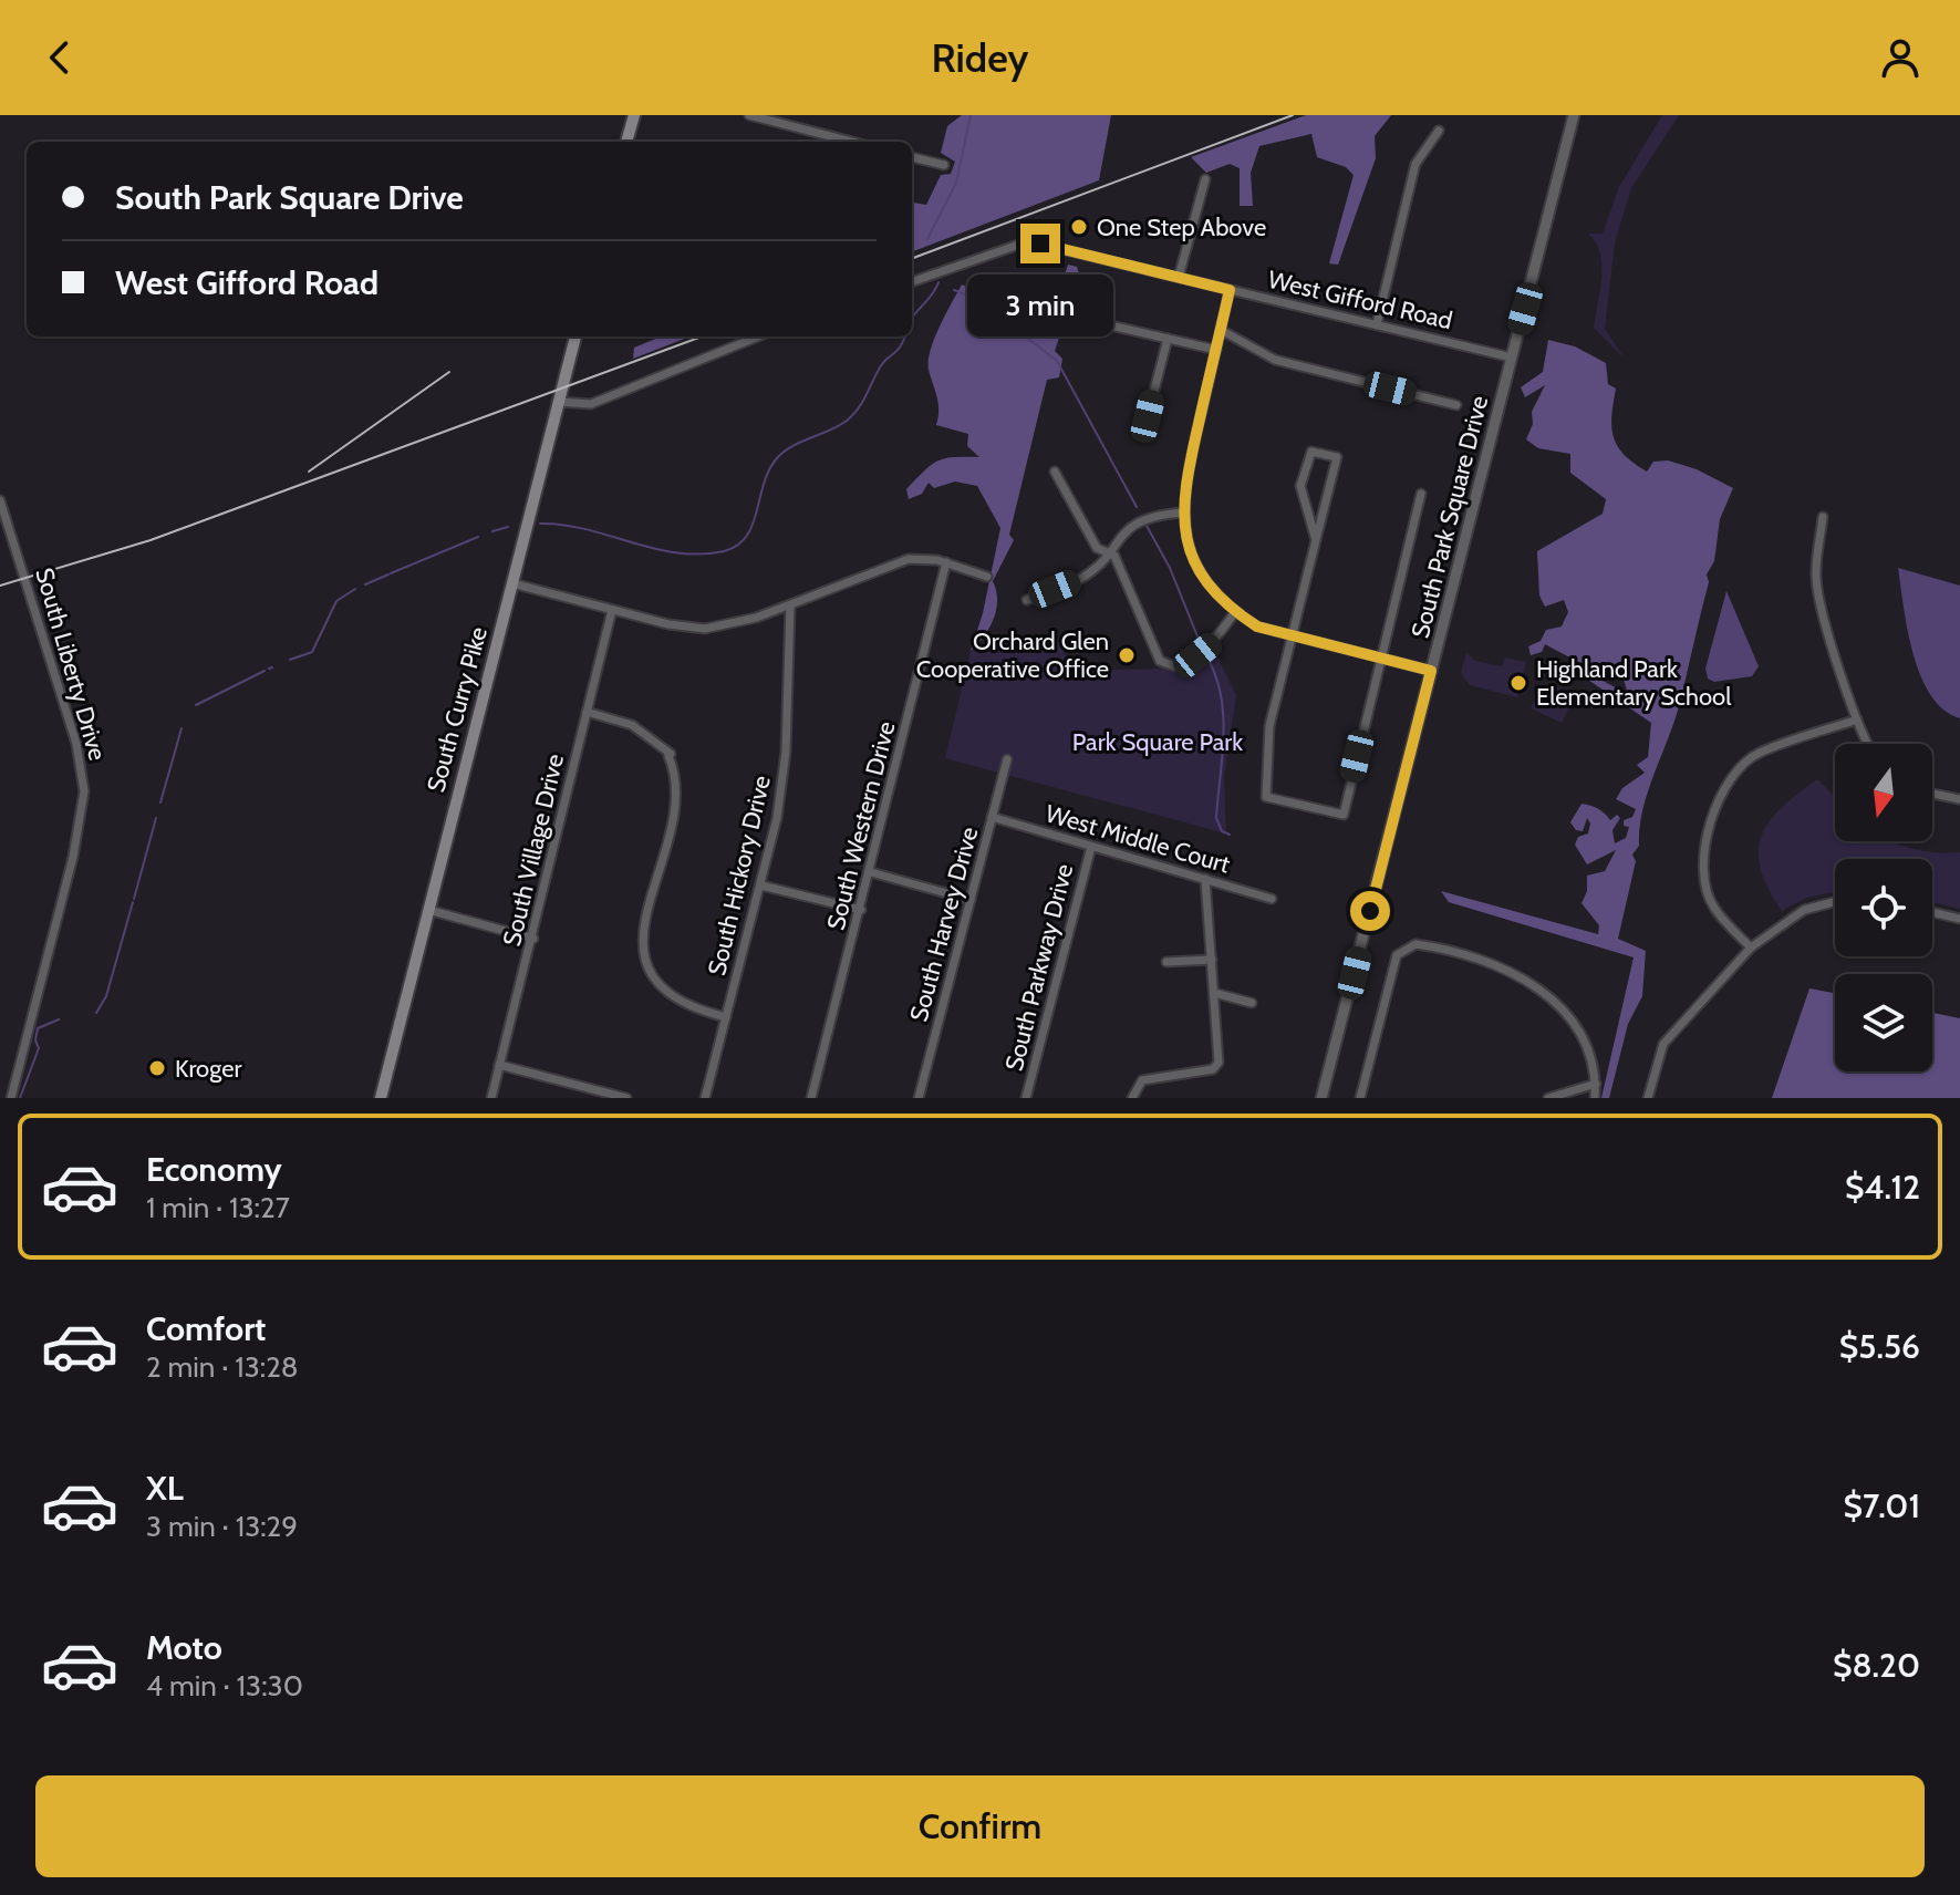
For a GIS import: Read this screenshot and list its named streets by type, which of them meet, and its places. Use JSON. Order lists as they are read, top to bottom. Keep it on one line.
{"streets":{"main road":["South Curry Pike"],"street":["West Gifford Road","South Park Square Drive","South Liberty Drive","South Western Drive","West Middle Court","South Village Drive","South Hickory Drive","South Harvey Drive","South Parkway Drive"]},"crossings":[["West Gifford Road","South Park Square Drive"],["West Middle Court","South Harvey Drive"],["West Middle Court","South Parkway Drive"]],"parks":["Park Square Park"],"places":["One Step Above","Orchard Glen Cooperative Office","Highland Park Elementary School","Kroger"],"north":"bottom","page":{"header":"Ridey","banner":["South Park Square Drive","West Gifford Road"],"bubble":"3 min","list":[{"name":"Economy","note":"1 min · 13:27","value":"$4.12"},{"name":"Comfort","note":"2 min · 13:28","value":"$5.56"},{"name":"XL","note":"3 min · 13:29","value":"$7.01"},{"name":"Moto","note":"4 min · 13:30","value":"$8.20"}],"buttons":"Confirm"}}
